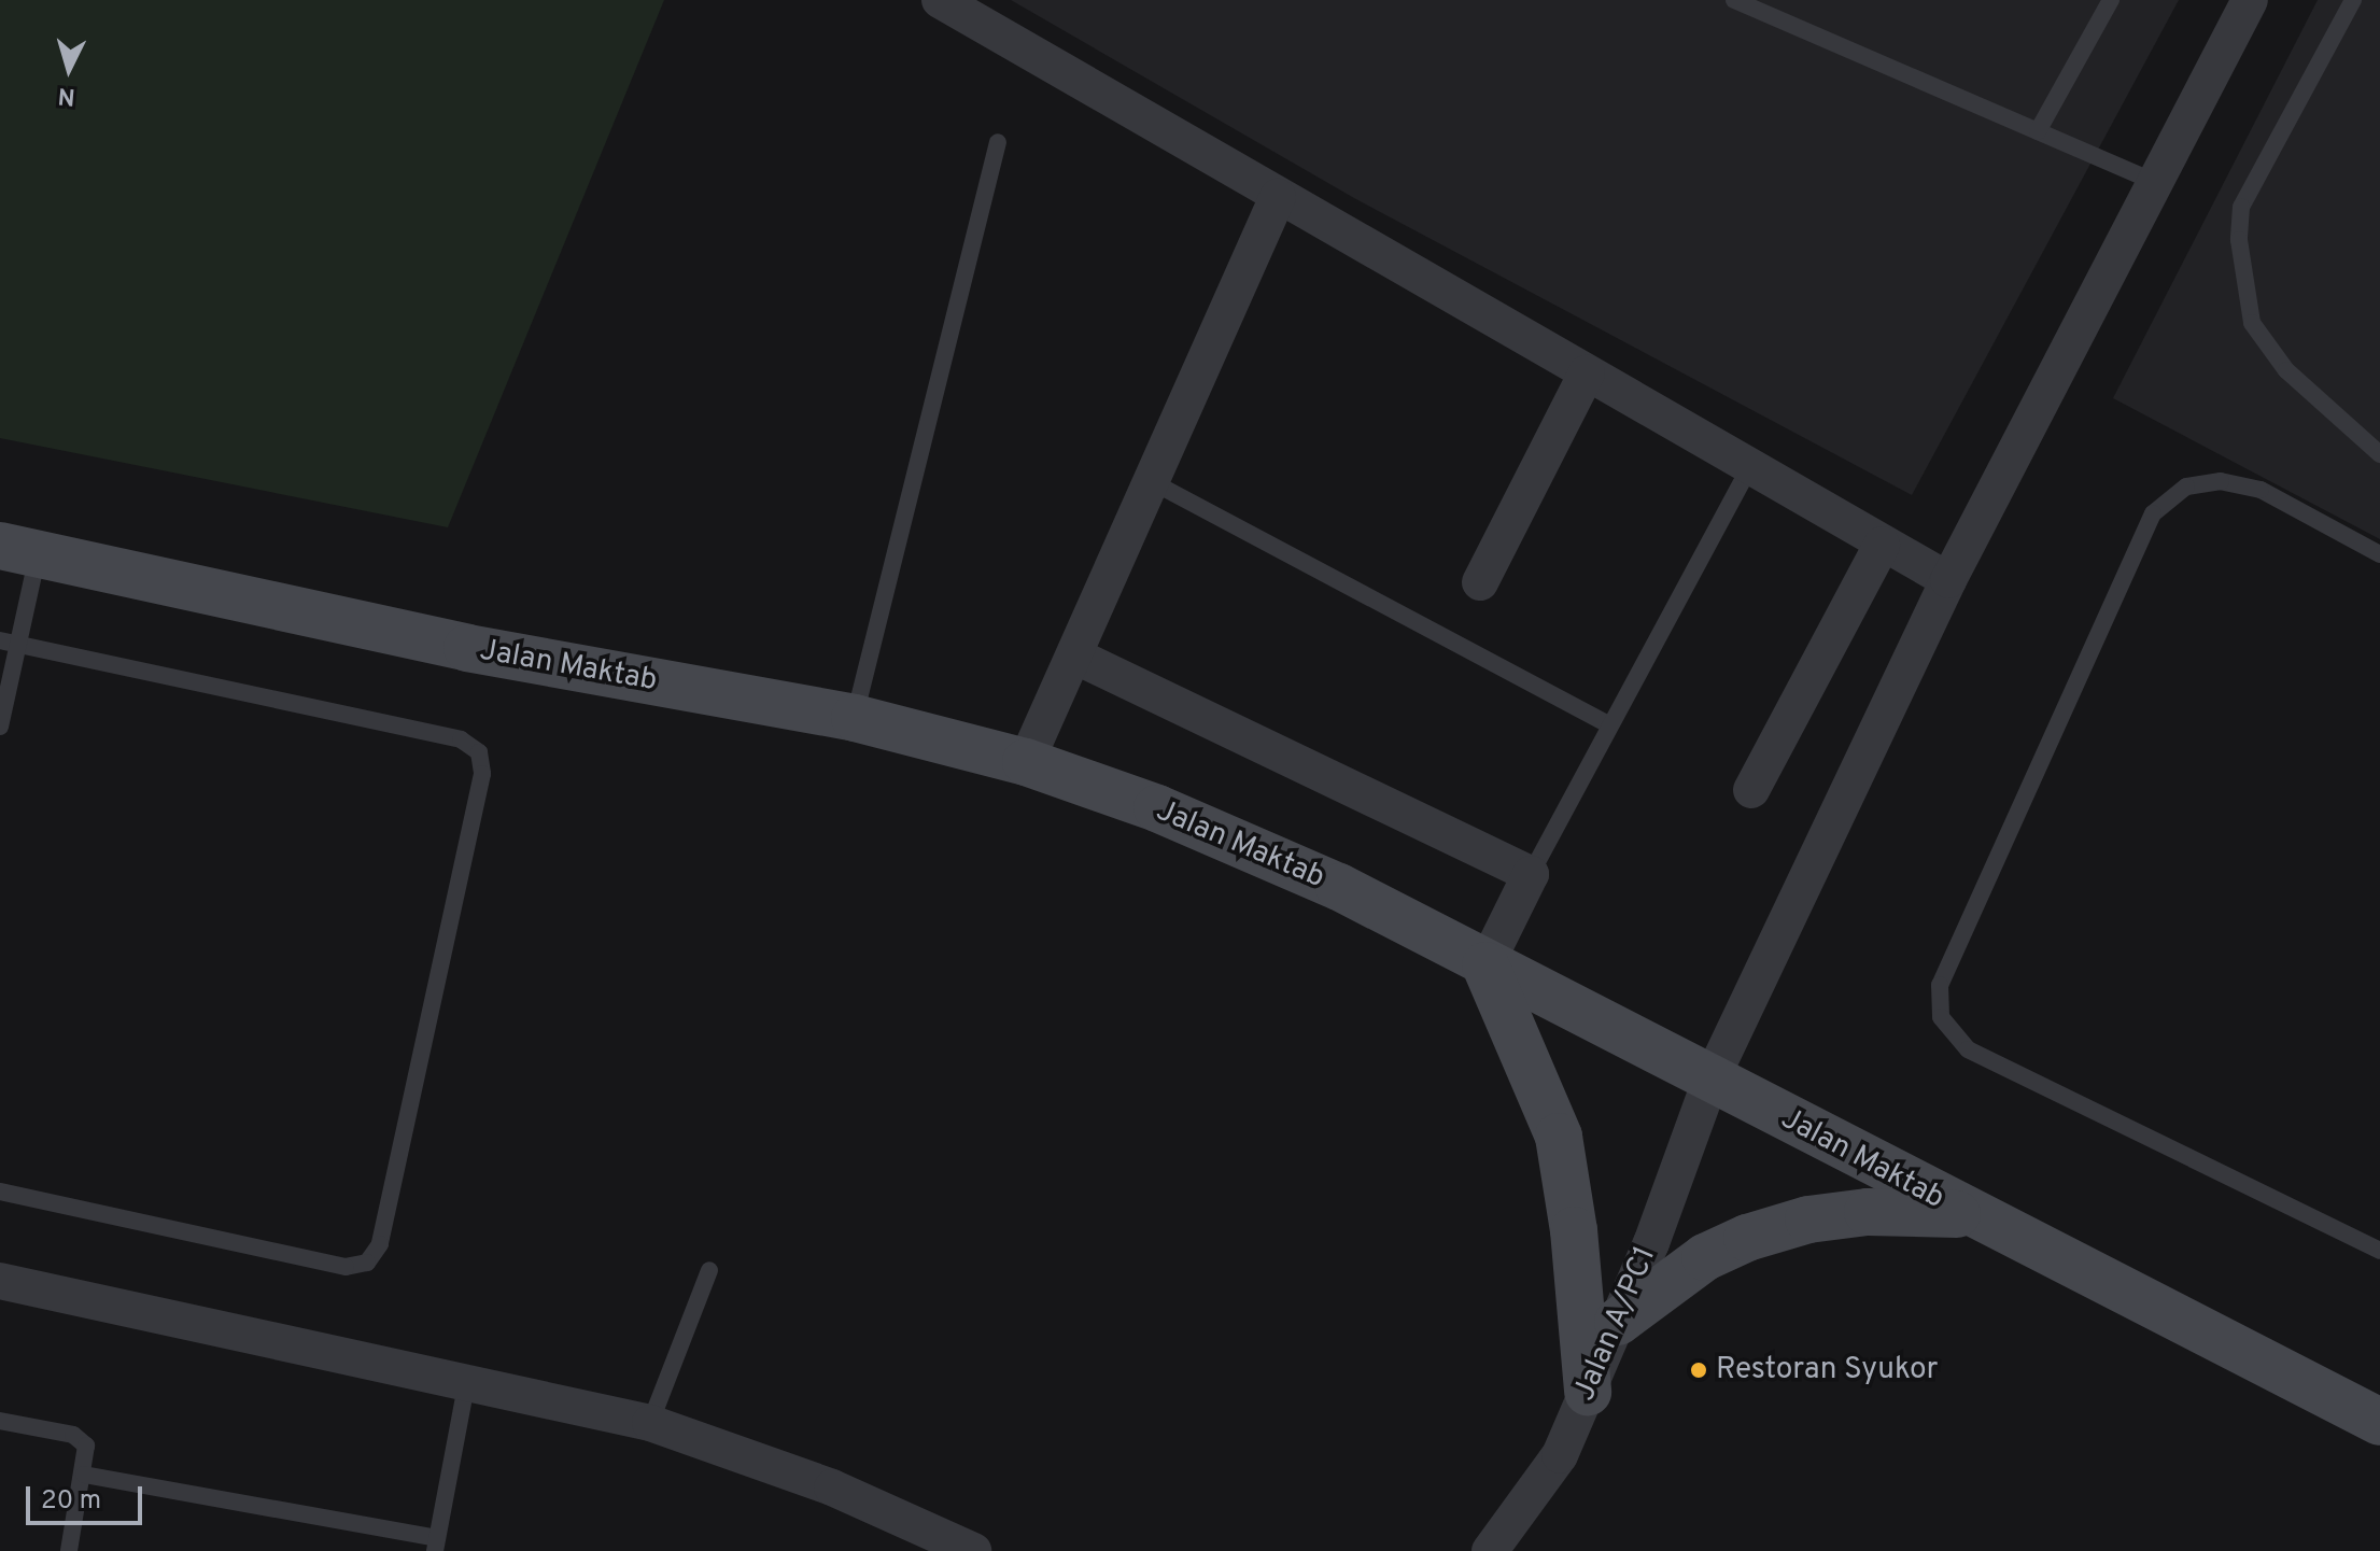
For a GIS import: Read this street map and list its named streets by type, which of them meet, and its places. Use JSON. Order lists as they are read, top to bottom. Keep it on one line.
{"streets":{"street":["Jalan Maktab","Jalan A/PC1"]},"crossings":[["Jalan Maktab","Jalan A/PC1"]],"places":["Restoran Syukor"],"scale_bar":"20 m","north":"bottom"}
